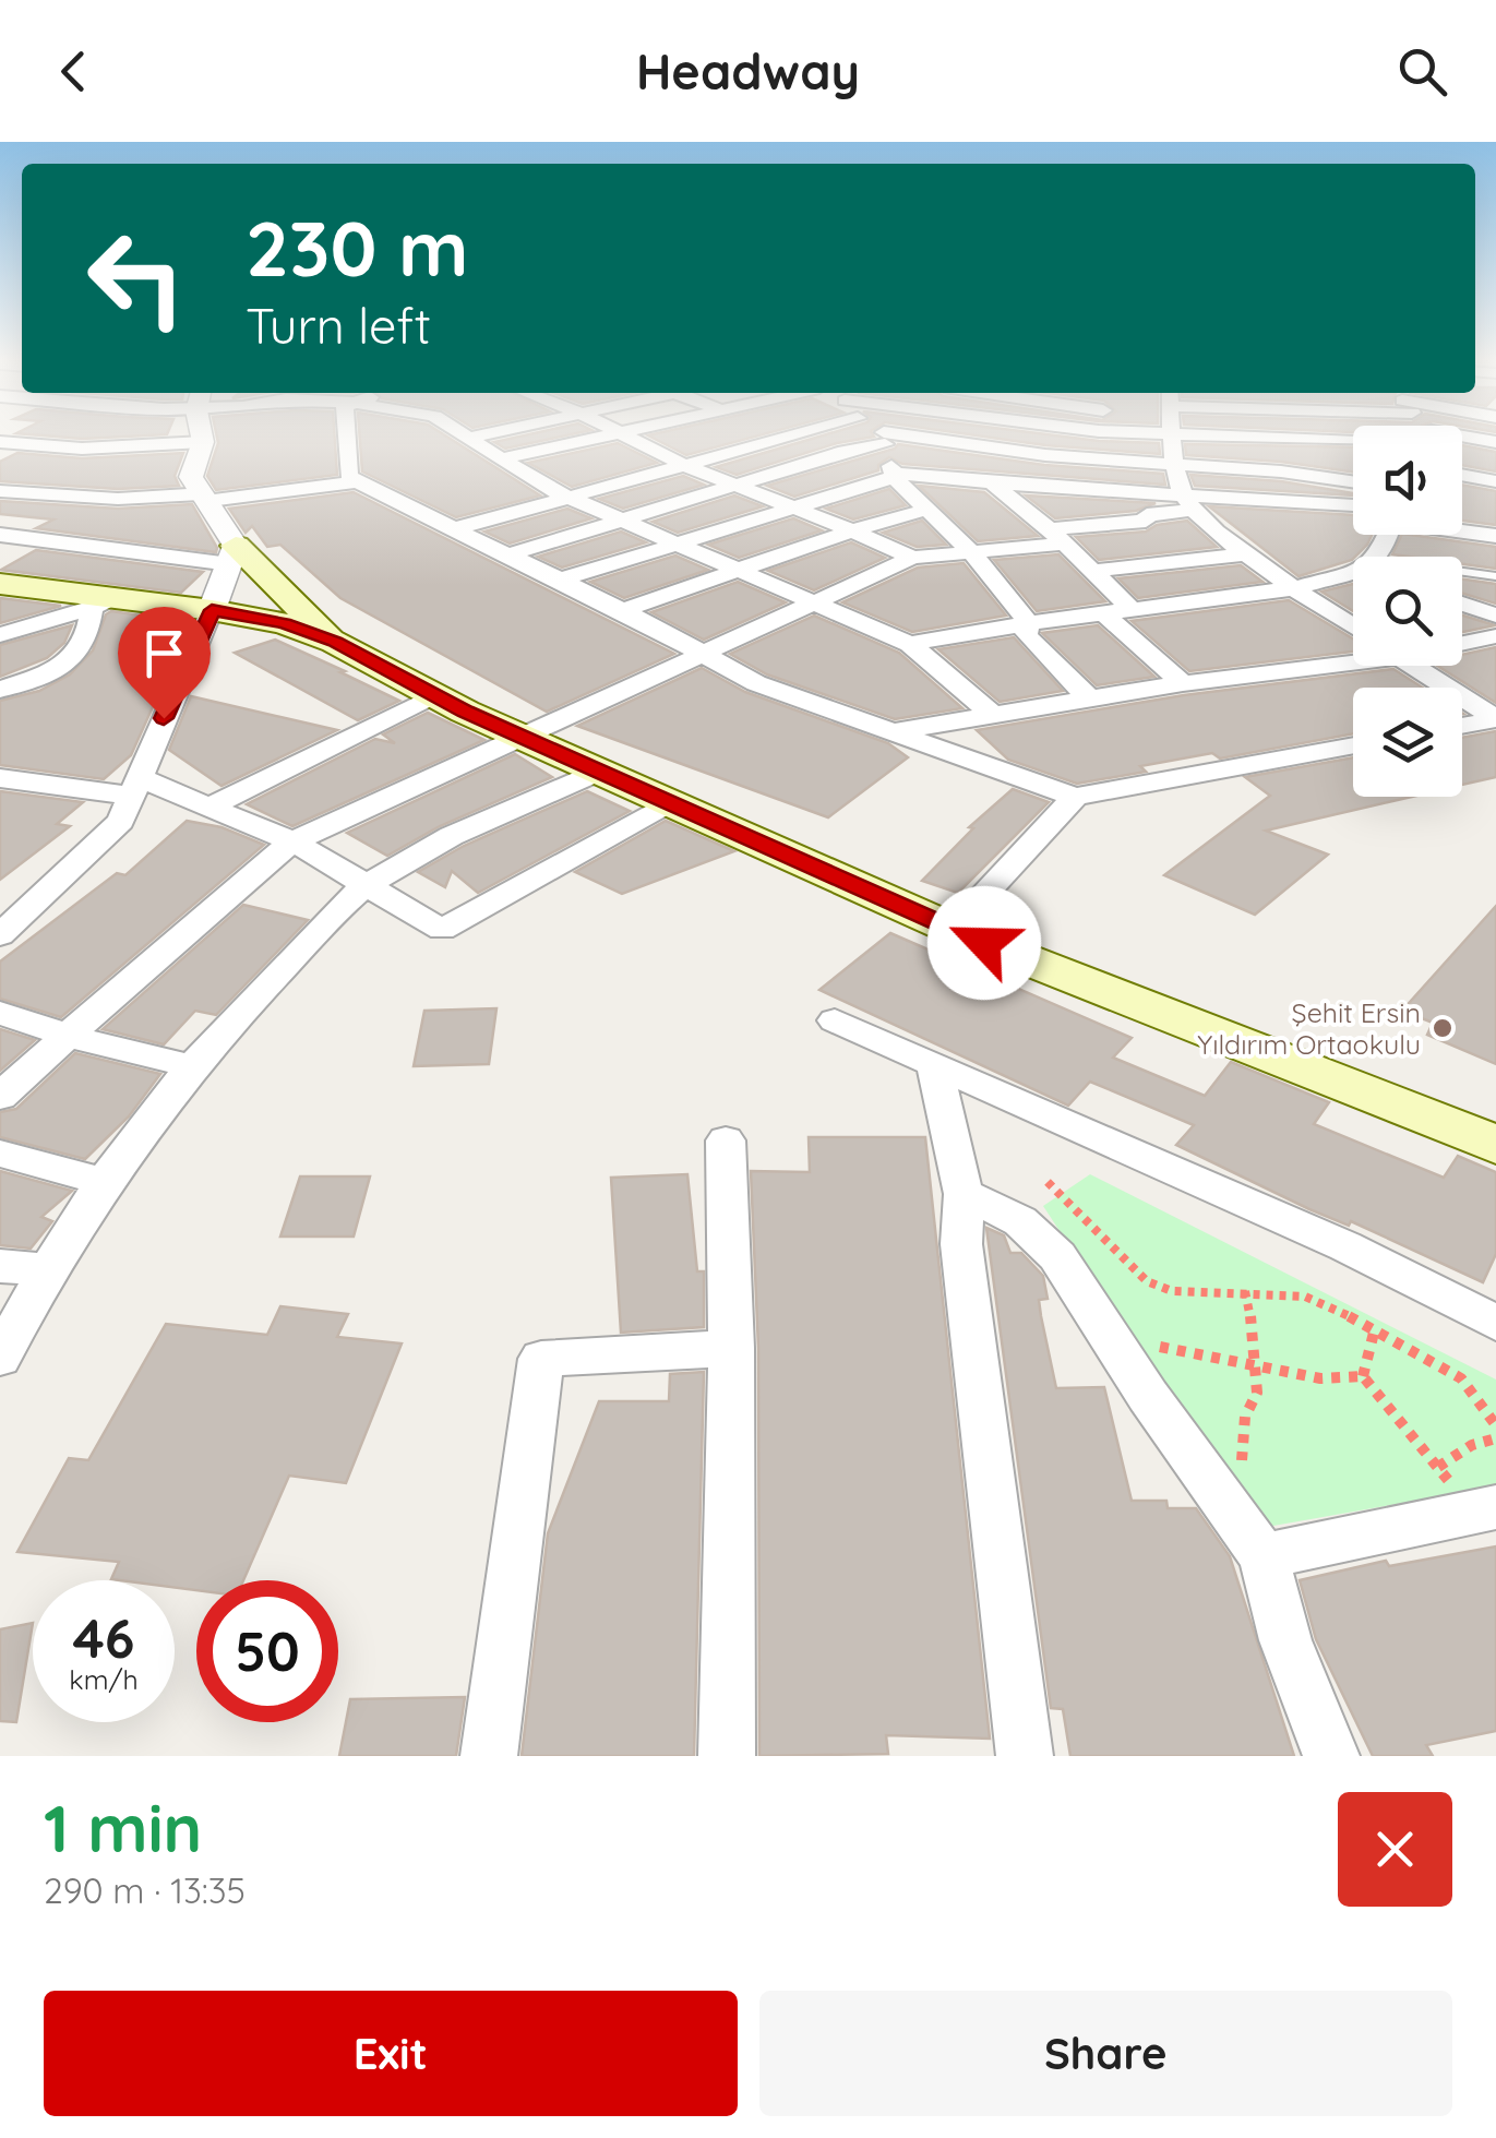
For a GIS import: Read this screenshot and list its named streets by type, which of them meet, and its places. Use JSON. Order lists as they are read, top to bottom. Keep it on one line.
{"places":["Şehit Ersin Yıldırım Ortaokulu"],"page":{"header":"Headway","turn":["230 m","Turn left"],"speed":"46 km/h","limit":"50","heading":["1 min","290 m · 13:35"],"buttons":["Exit","Share"]}}
